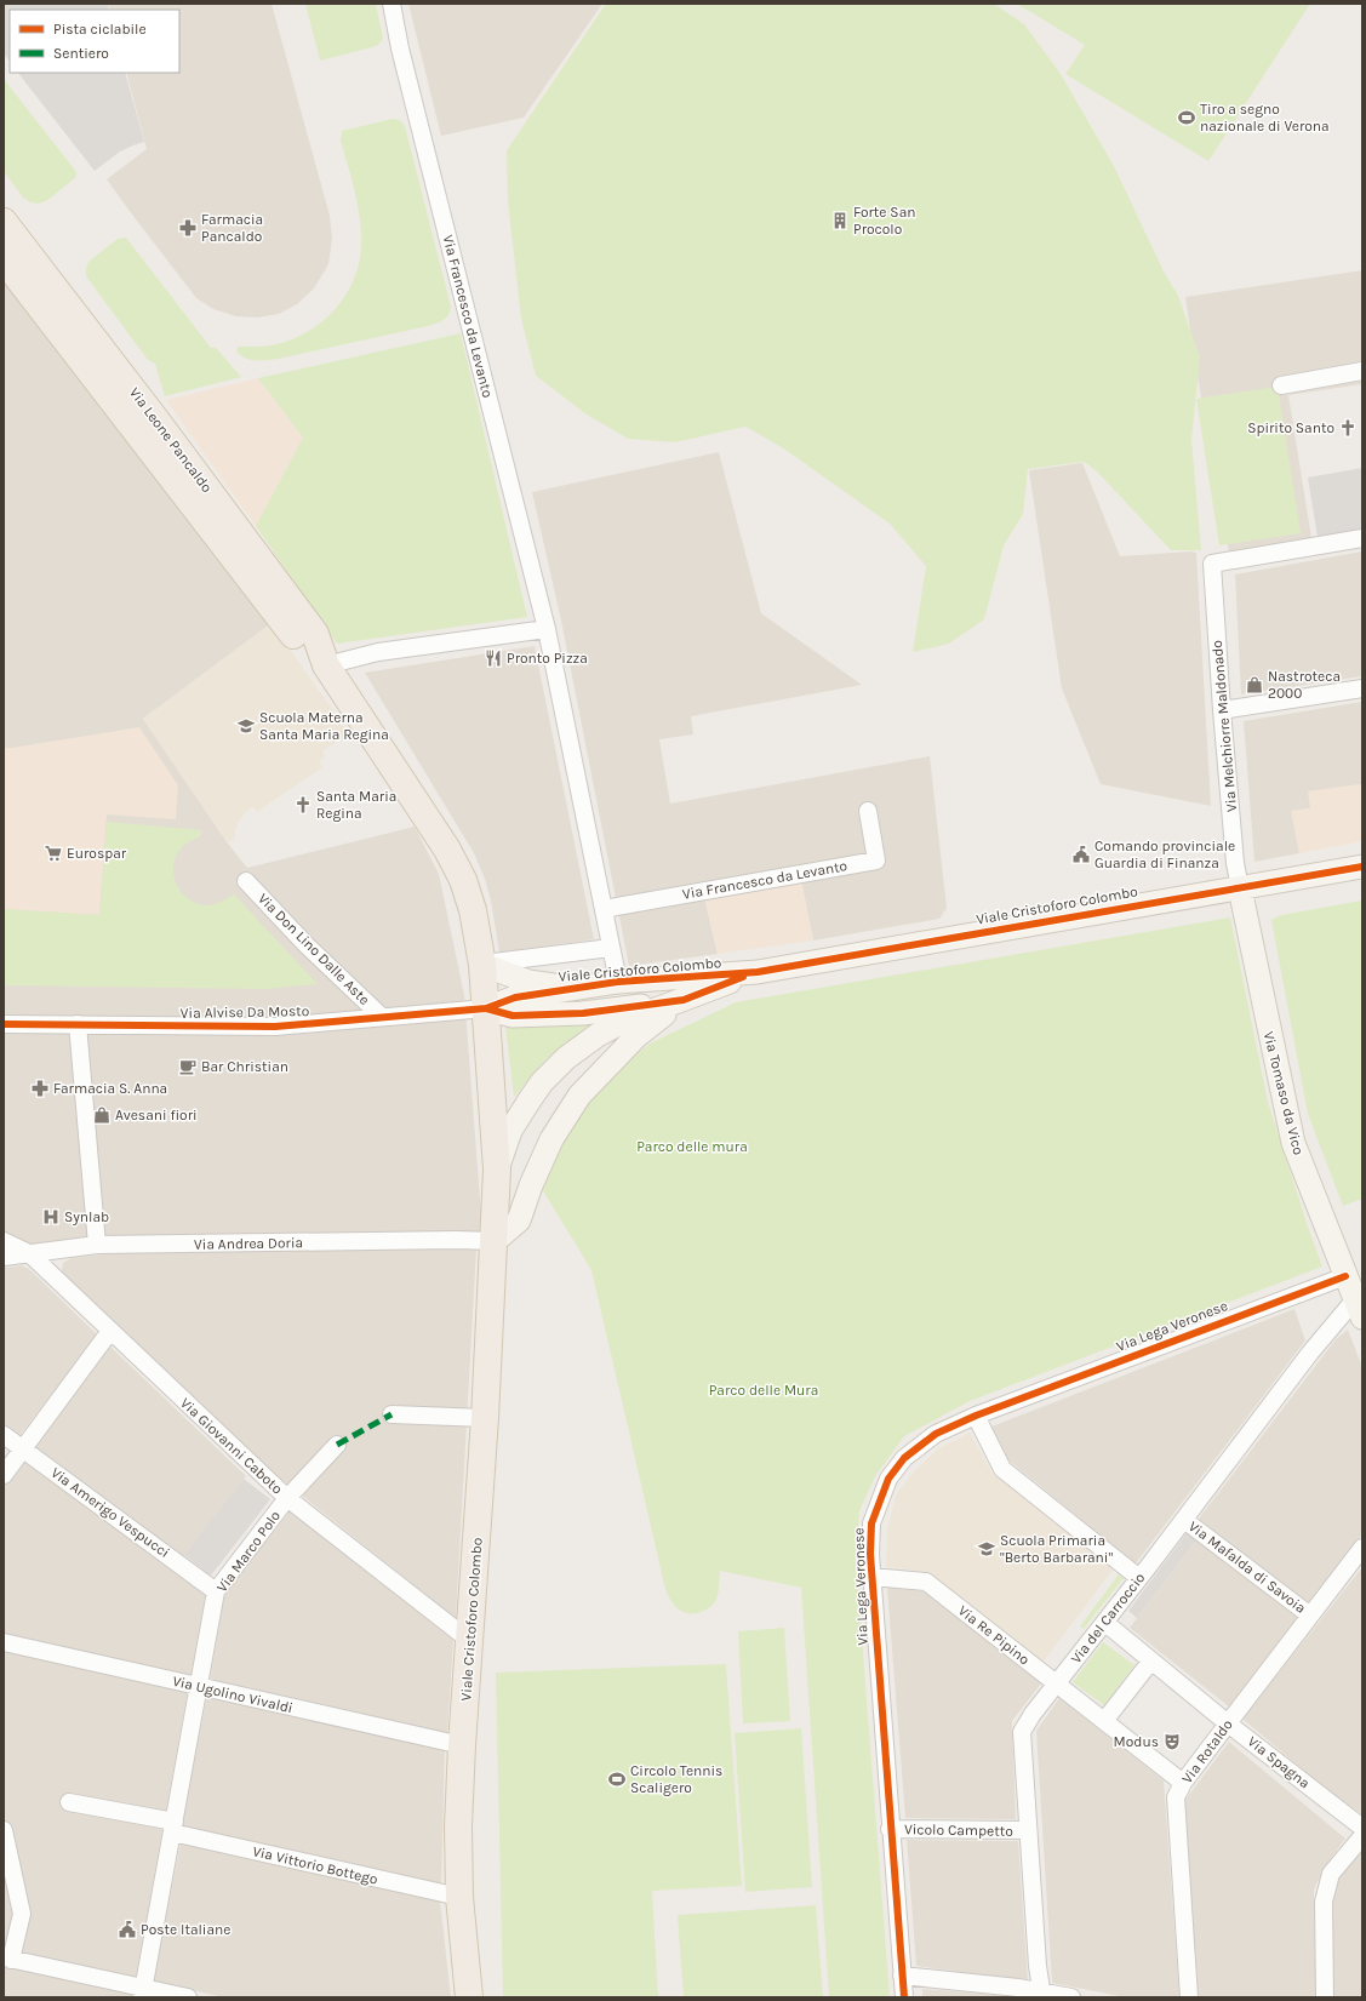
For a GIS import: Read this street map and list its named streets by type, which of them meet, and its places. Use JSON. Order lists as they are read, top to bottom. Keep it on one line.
{"streets":{"main road":["Via Leone Pancaldo","Viale Cristoforo Colombo"],"street":["Via Francesco da Levanto","Via Melchiorre Maldonado","Via Don Lino Dalle Aste","Via Alvise Da Mosto","Via Tomaso da Vico","Via Andrea Doria","Via Lega Veronese","Via Giovanni Caboto","Via Amerigo Vespucci","Via Marco Polo","Via Mafalda di Savoia","Via del Carroccio","Via Re Pipino","Via Ugolino Vivaldi","Via Rotaldo","Via Spagna","Vicolo Campetto","Via Vittorio Bottego"]},"crossings":[["Via Francesco da Levanto","Viale Cristoforo Colombo"],["Via Leone Pancaldo","Viale Cristoforo Colombo"],["Via Leone Pancaldo","Via Alvise Da Mosto"],["Via Melchiorre Maldonado","Viale Cristoforo Colombo"],["Via Melchiorre Maldonado","Via Tomaso da Vico"],["Viale Cristoforo Colombo","Via Alvise Da Mosto"],["Viale Cristoforo Colombo","Via Tomaso da Vico"],["Viale Cristoforo Colombo","Via Andrea Doria"],["Viale Cristoforo Colombo","Via Giovanni Caboto"],["Viale Cristoforo Colombo","Via Ugolino Vivaldi"],["Viale Cristoforo Colombo","Via Vittorio Bottego"],["Via Don Lino Dalle Aste","Via Alvise Da Mosto"],["Via Tomaso da Vico","Via Lega Veronese"],["Via Tomaso da Vico","Via del Carroccio"],["Via Andrea Doria","Via Giovanni Caboto"],["Via Lega Veronese","Via Re Pipino"],["Via Lega Veronese","Vicolo Campetto"],["Via Giovanni Caboto","Via Marco Polo"],["Via Amerigo Vespucci","Via Marco Polo"],["Via Marco Polo","Via Ugolino Vivaldi"],["Via Marco Polo","Via Vittorio Bottego"],["Via Mafalda di Savoia","Via del Carroccio"],["Via Mafalda di Savoia","Via Rotaldo"],["Via del Carroccio","Via Re Pipino"],["Via del Carroccio","Via Spagna"],["Via del Carroccio","Vicolo Campetto"],["Via Re Pipino","Via Rotaldo"],["Via Rotaldo","Via Spagna"]],"parks":["Parco delle mura","Parco delle Mura"],"places":{"sports":["Tiro a segno nazionale di Verona","Circolo Tennis Scaligero"],"building":["Forte San Procolo"],"pharmacy":["Farmacia Pancaldo","Farmacia S. Anna"],"church":["Spirito Santo","Santa Maria Regina"],"restaurant":["Pronto Pizza"],"shop":["Nastroteca 2000","Avesani fiori"],"school or university":["Scuola Materna Santa Maria Regina","Scuola Primaria \"Berto Barbarani\""],"supermarket":["Eurospar"],"public building":["Comando provinciale Guardia di Finanza","Poste Italiane"],"cafe":["Bar Christian"],"hospital":["Synlab"],"theatre":["Modus"]},"legend":["Pista ciclabile","Sentiero"]}
